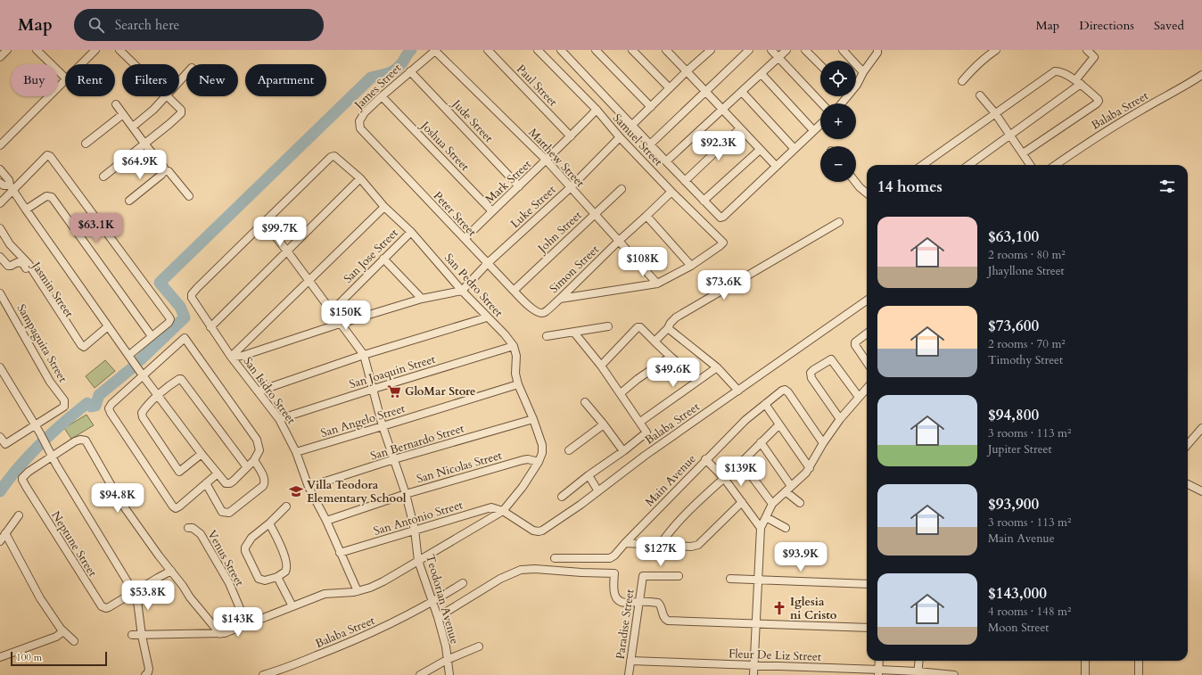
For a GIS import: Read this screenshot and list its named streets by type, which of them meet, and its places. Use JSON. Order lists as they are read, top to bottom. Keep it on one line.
{"streets":{"street":["Paul Street","James Street","Balaba Street","Jude Street","Samuel Street","Joshua Street","Matthew Street","Mark Street","Luke Street","Peter Street","John Street","San Jose Street","Simon Street","San Pedro Street","Jasmin Street","Sampaguita Street","San Joaquin Street","San Isidro Street","San Angelo Street","San Bernardo Street","San Nicolas Street","Main Avenue","San Antonio Street","Neptune Street","Venus Street","Teodorian Avenue","Paradise Street","Fleur De Liz Street"]},"crossings":[["Paul Street","Mark Street"],["James Street","Jude Street"],["James Street","Joshua Street"],["James Street","Matthew Street"],["James Street","Peter Street"],["Balaba Street","San Antonio Street"],["Balaba Street","Teodorian Avenue"],["Jude Street","Mark Street"],["Samuel Street","Mark Street"],["Samuel Street","Luke Street"],["Samuel Street","Simon Street"],["Joshua Street","Mark Street"],["Matthew Street","Mark Street"],["Matthew Street","Luke Street"],["Matthew Street","John Street"],["Matthew Street","Simon Street"],["Mark Street","Peter Street"],["Luke Street","Peter Street"],["Luke Street","San Pedro Street"],["Peter Street","John Street"],["Peter Street","Simon Street"],["San Jose Street","San Pedro Street"],["San Jose Street","Teodorian Avenue"],["San Pedro Street","San Joaquin Street"],["San Pedro Street","San Isidro Street"],["San Pedro Street","Teodorian Avenue"],["San Joaquin Street","San Isidro Street"],["San Joaquin Street","Teodorian Avenue"],["San Isidro Street","San Angelo Street"],["San Isidro Street","San Bernardo Street"],["San Isidro Street","San Nicolas Street"],["San Isidro Street","San Antonio Street"],["San Isidro Street","Teodorian Avenue"],["San Angelo Street","Teodorian Avenue"],["San Bernardo Street","Teodorian Avenue"],["San Nicolas Street","Teodorian Avenue"],["San Antonio Street","Teodorian Avenue"],["Paradise Street","Fleur De Liz Street"]],"places":{"supermarket":["GloMar Store"],"school or university":["Villa Teodora Elementary School"],"church":["Iglesia ni Cristo"]},"scale_bar":"100 m","page":{"header":"Map","search":"Search here","nav":["Map","Directions","Saved"],"map_buttons":["+","−"],"chip":["Buy","Rent","Filters","New","Apartment"],"price":["$92.3K","$64.9K","$63.1K","$99.7K","$108K","$73.6K","$150K","$49.6K","$139K","$94.8K","$127K","$93.9K","$53.8K","$143K"],"heading":"14 homes","list":[{"name":"$63,100","note":"2 rooms · 80 m² · Jhayllone Street"},{"name":"$73,600","note":"2 rooms · 70 m² · Timothy Street"},{"name":"$94,800","note":"3 rooms · 113 m² · Jupiter Street"},{"name":"$93,900","note":"3 rooms · 113 m² · Main Avenue"},{"name":"$143,000","note":"4 rooms · 148 m² · Moon Street"}],"scale":"100 m"}}
